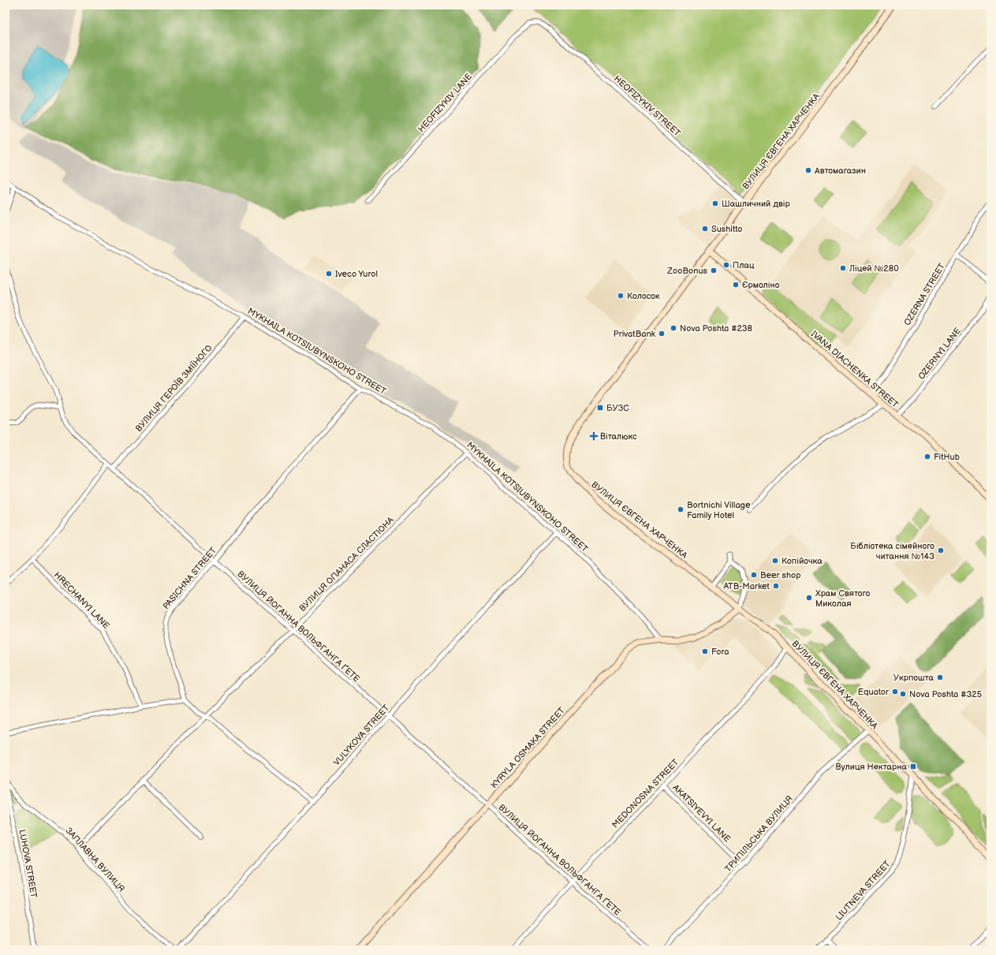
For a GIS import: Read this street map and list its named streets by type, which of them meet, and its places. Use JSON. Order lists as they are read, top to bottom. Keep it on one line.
{"streets":{"main road":["ВУЛИЦЯ ЄВГЕНА ХАРЧЕНКА","IVANA DIACHENKA STREET","KYRYLA OSMAKA STREET"],"street":["HEOFIZYKIV LANE","HEOFIZYKIV STREET","OZERNA STREET","MYKHAILA KOTSIUBYNSKOHO STREET","OZERNYI LANE","ВУЛИЦЯ ГЕРОЇВ ЗМІЇНОГО","ВУЛИЦЯ ОПАНАСА СЛАСТІОНА","PASICHNA STREET","HRECHANYI LANE","ВУЛИЦЯ ЙОГАННА ВОЛЬФГАНГА ҐЕТЕ","VULYKOVA STREET","MEDONOSNA STREET","AKATSIYEVYI LANE","ТРИПІЛЬСЬКА ВУЛИЦЯ","ЗАПЛАВНА ВУЛИЦЯ","LUHOVA STREET","LIUTNEVA STREET"]},"crossings":[["HEOFIZYKIV LANE","HEOFIZYKIV STREET"],["HEOFIZYKIV STREET","ВУЛИЦЯ ЄВГЕНА ХАРЧЕНКА"],["ВУЛИЦЯ ЄВГЕНА ХАРЧЕНКА","IVANA DIACHENKA STREET"],["ВУЛИЦЯ ЄВГЕНА ХАРЧЕНКА","KYRYLA OSMAKA STREET"],["ВУЛИЦЯ ЄВГЕНА ХАРЧЕНКА","MEDONOSNA STREET"],["ВУЛИЦЯ ЄВГЕНА ХАРЧЕНКА","ТРИПІЛЬСЬКА ВУЛИЦЯ"],["ВУЛИЦЯ ЄВГЕНА ХАРЧЕНКА","LIUTNEVA STREET"],["OZERNA STREET","IVANA DIACHENKA STREET"],["MYKHAILA KOTSIUBYNSKOHO STREET","ВУЛИЦЯ ГЕРОЇВ ЗМІЇНОГО"],["MYKHAILA KOTSIUBYNSKOHO STREET","ВУЛИЦЯ ОПАНАСА СЛАСТІОНА"],["MYKHAILA KOTSIUBYNSKOHO STREET","PASICHNA STREET"],["MYKHAILA KOTSIUBYNSKOHO STREET","VULYKOVA STREET"],["MYKHAILA KOTSIUBYNSKOHO STREET","KYRYLA OSMAKA STREET"],["OZERNYI LANE","IVANA DIACHENKA STREET"],["ВУЛИЦЯ ГЕРОЇВ ЗМІЇНОГО","ВУЛИЦЯ ЙОГАННА ВОЛЬФГАНГА ҐЕТЕ"],["ВУЛИЦЯ ОПАНАСА СЛАСТІОНА","ВУЛИЦЯ ЙОГАННА ВОЛЬФГАНГА ҐЕТЕ"],["ВУЛИЦЯ ОПАНАСА СЛАСТІОНА","ЗАПЛАВНА ВУЛИЦЯ"],["PASICHNA STREET","ВУЛИЦЯ ЙОГАННА ВОЛЬФГАНГА ҐЕТЕ"],["ВУЛИЦЯ ЙОГАННА ВОЛЬФГАНГА ҐЕТЕ","VULYKOVA STREET"],["ВУЛИЦЯ ЙОГАННА ВОЛЬФГАНГА ҐЕТЕ","KYRYLA OSMAKA STREET"],["ВУЛИЦЯ ЙОГАННА ВОЛЬФГАНГА ҐЕТЕ","MEDONOSNA STREET"],["MEDONOSNA STREET","AKATSIYEVYI LANE"],["AKATSIYEVYI LANE","ТРИПІЛЬСЬКА ВУЛИЦЯ"],["ЗАПЛАВНА ВУЛИЦЯ","LUHOVA STREET"]],"places":{"other":["Автомагазин","Шашличний двір","Sushitto","Плац","Ліцей №280","ZooBonus","Iveco Yurol","Єрмоліно","Колосок","Nova Poshta #238","PrivatBank","FitHub","Bortnichi Village Family Hotel","Бібліотека сімейного читання №143","Копійочка","Beer shop","ATB-Market","Храм Святого Миколая","Fora","Укрпошта","Equator","Nova Poshta #325"],"transit":["БУЗС","Вулиця Нектарна"],"health":["Віталюкс"]}}
